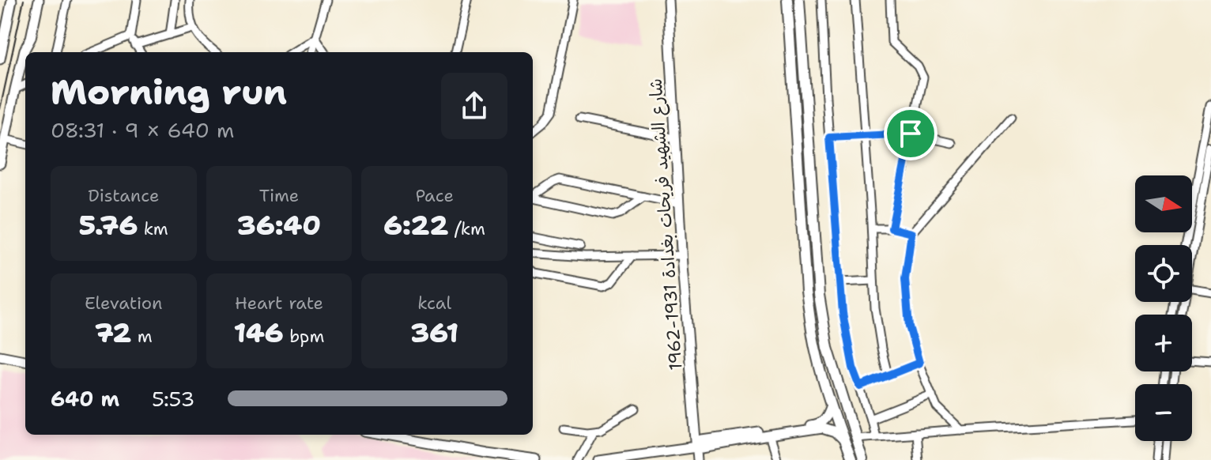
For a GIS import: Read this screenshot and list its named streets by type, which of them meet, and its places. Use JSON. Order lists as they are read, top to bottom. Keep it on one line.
{"streets":{"main road":["شارع الشهيد فريحات بغدادة 1931-1962"]},"north":"right","page":{"heading":["Morning run","08:31 · 9 × 640 m"],"stats":[["Distance","5.76 km"],["Time","36:40"],["Pace","6:22 /km"],["Elevation","72 m"],["Heart rate","146 bpm"],["kcal","361"]],"map_buttons":["+","−"],"list":[{"name":"640 m","note":"5:53"}]}}
